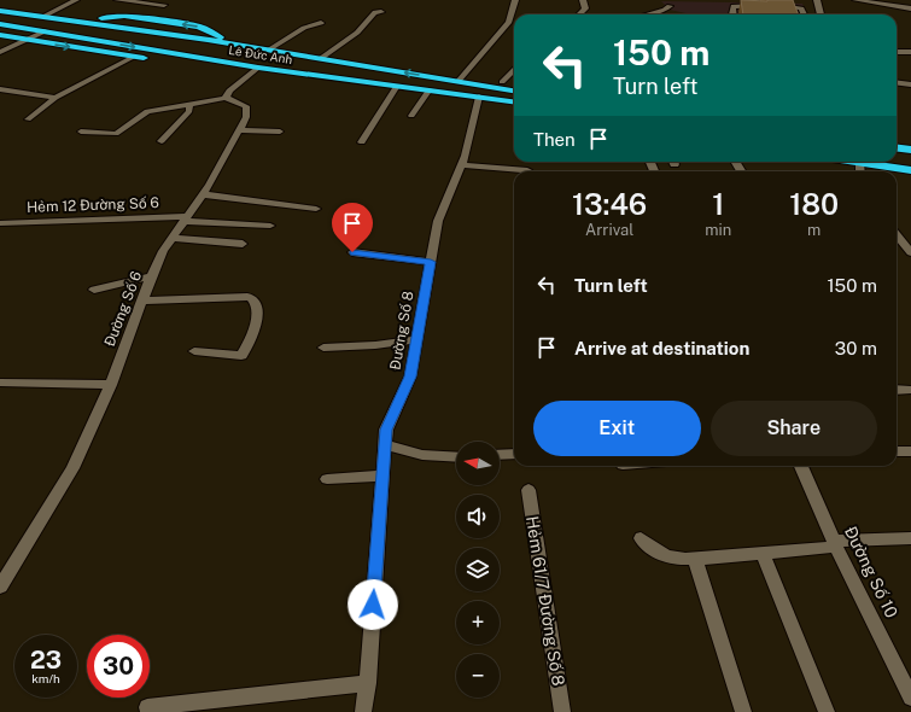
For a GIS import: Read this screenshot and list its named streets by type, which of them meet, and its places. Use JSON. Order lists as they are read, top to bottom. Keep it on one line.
{"streets":{"highway":["Lê Đức Anh"],"street":["Hẻm 12 Đường Số 6","Đường Số 6","Đường Số 8","Đường Số 10","Hẻm 61/7 Đường Số 8"]},"crossings":[["Lê Đức Anh","Đường Số 8"],["Hẻm 12 Đường Số 6","Đường Số 6"]],"north":"left","page":{"turn":["150 m","Turn left"],"then":"Then","eta":["13:46","Arrival","1","min","180","m"],"list":[{"name":"Turn left","value":"150 m"},{"name":"Arrive at destination","value":"30 m"}],"buttons":["Exit","Share"],"map_buttons":["+","−"],"speed":"23 km/h","limit":"30"}}
